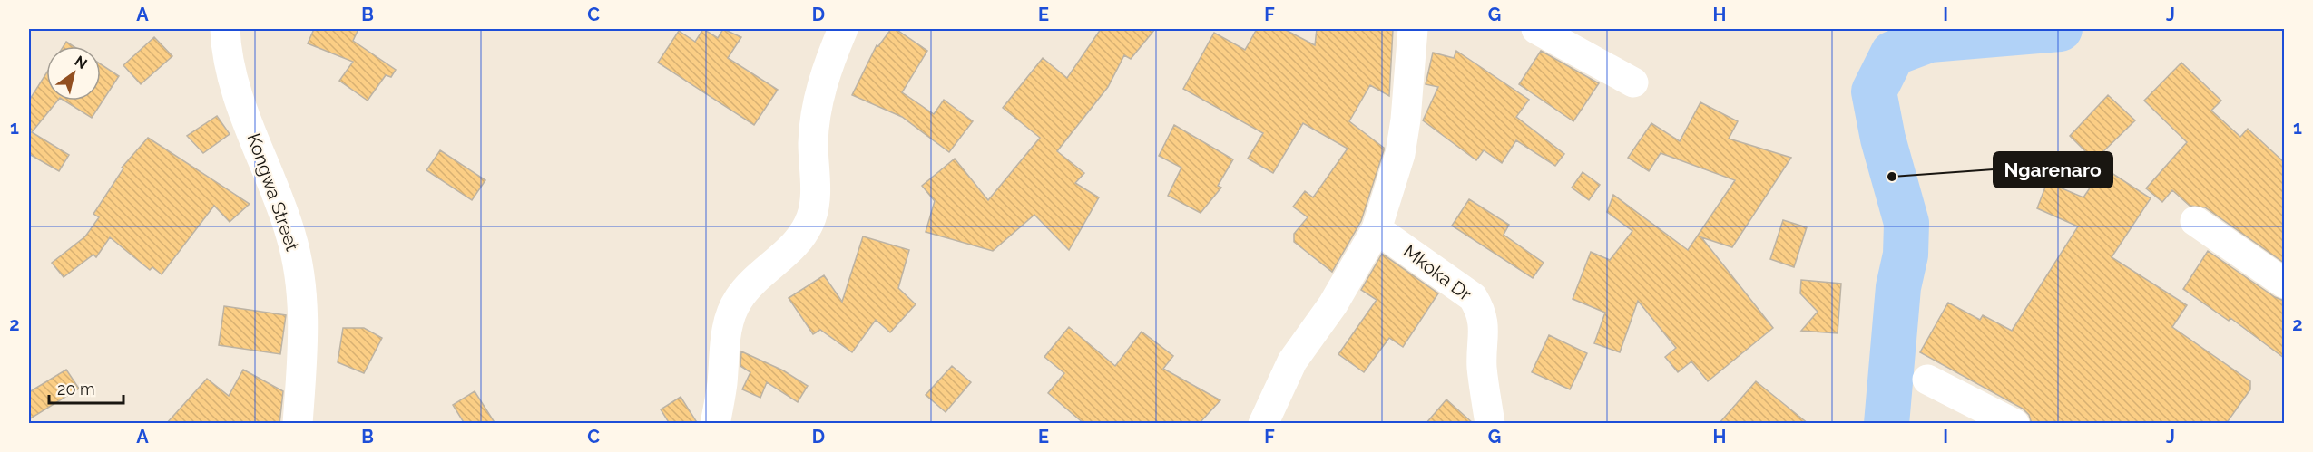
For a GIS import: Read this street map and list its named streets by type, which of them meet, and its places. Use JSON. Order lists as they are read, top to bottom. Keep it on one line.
{"streets":{"street":["Kongwa Street","Mkoka Dr"]},"places":["Ngarenaro"],"scale_bar":"20 m","north":"top right","grid":{"columns":["A","B","C","D","E","F","G","H","I","J"],"rows":["1","2"]}}
